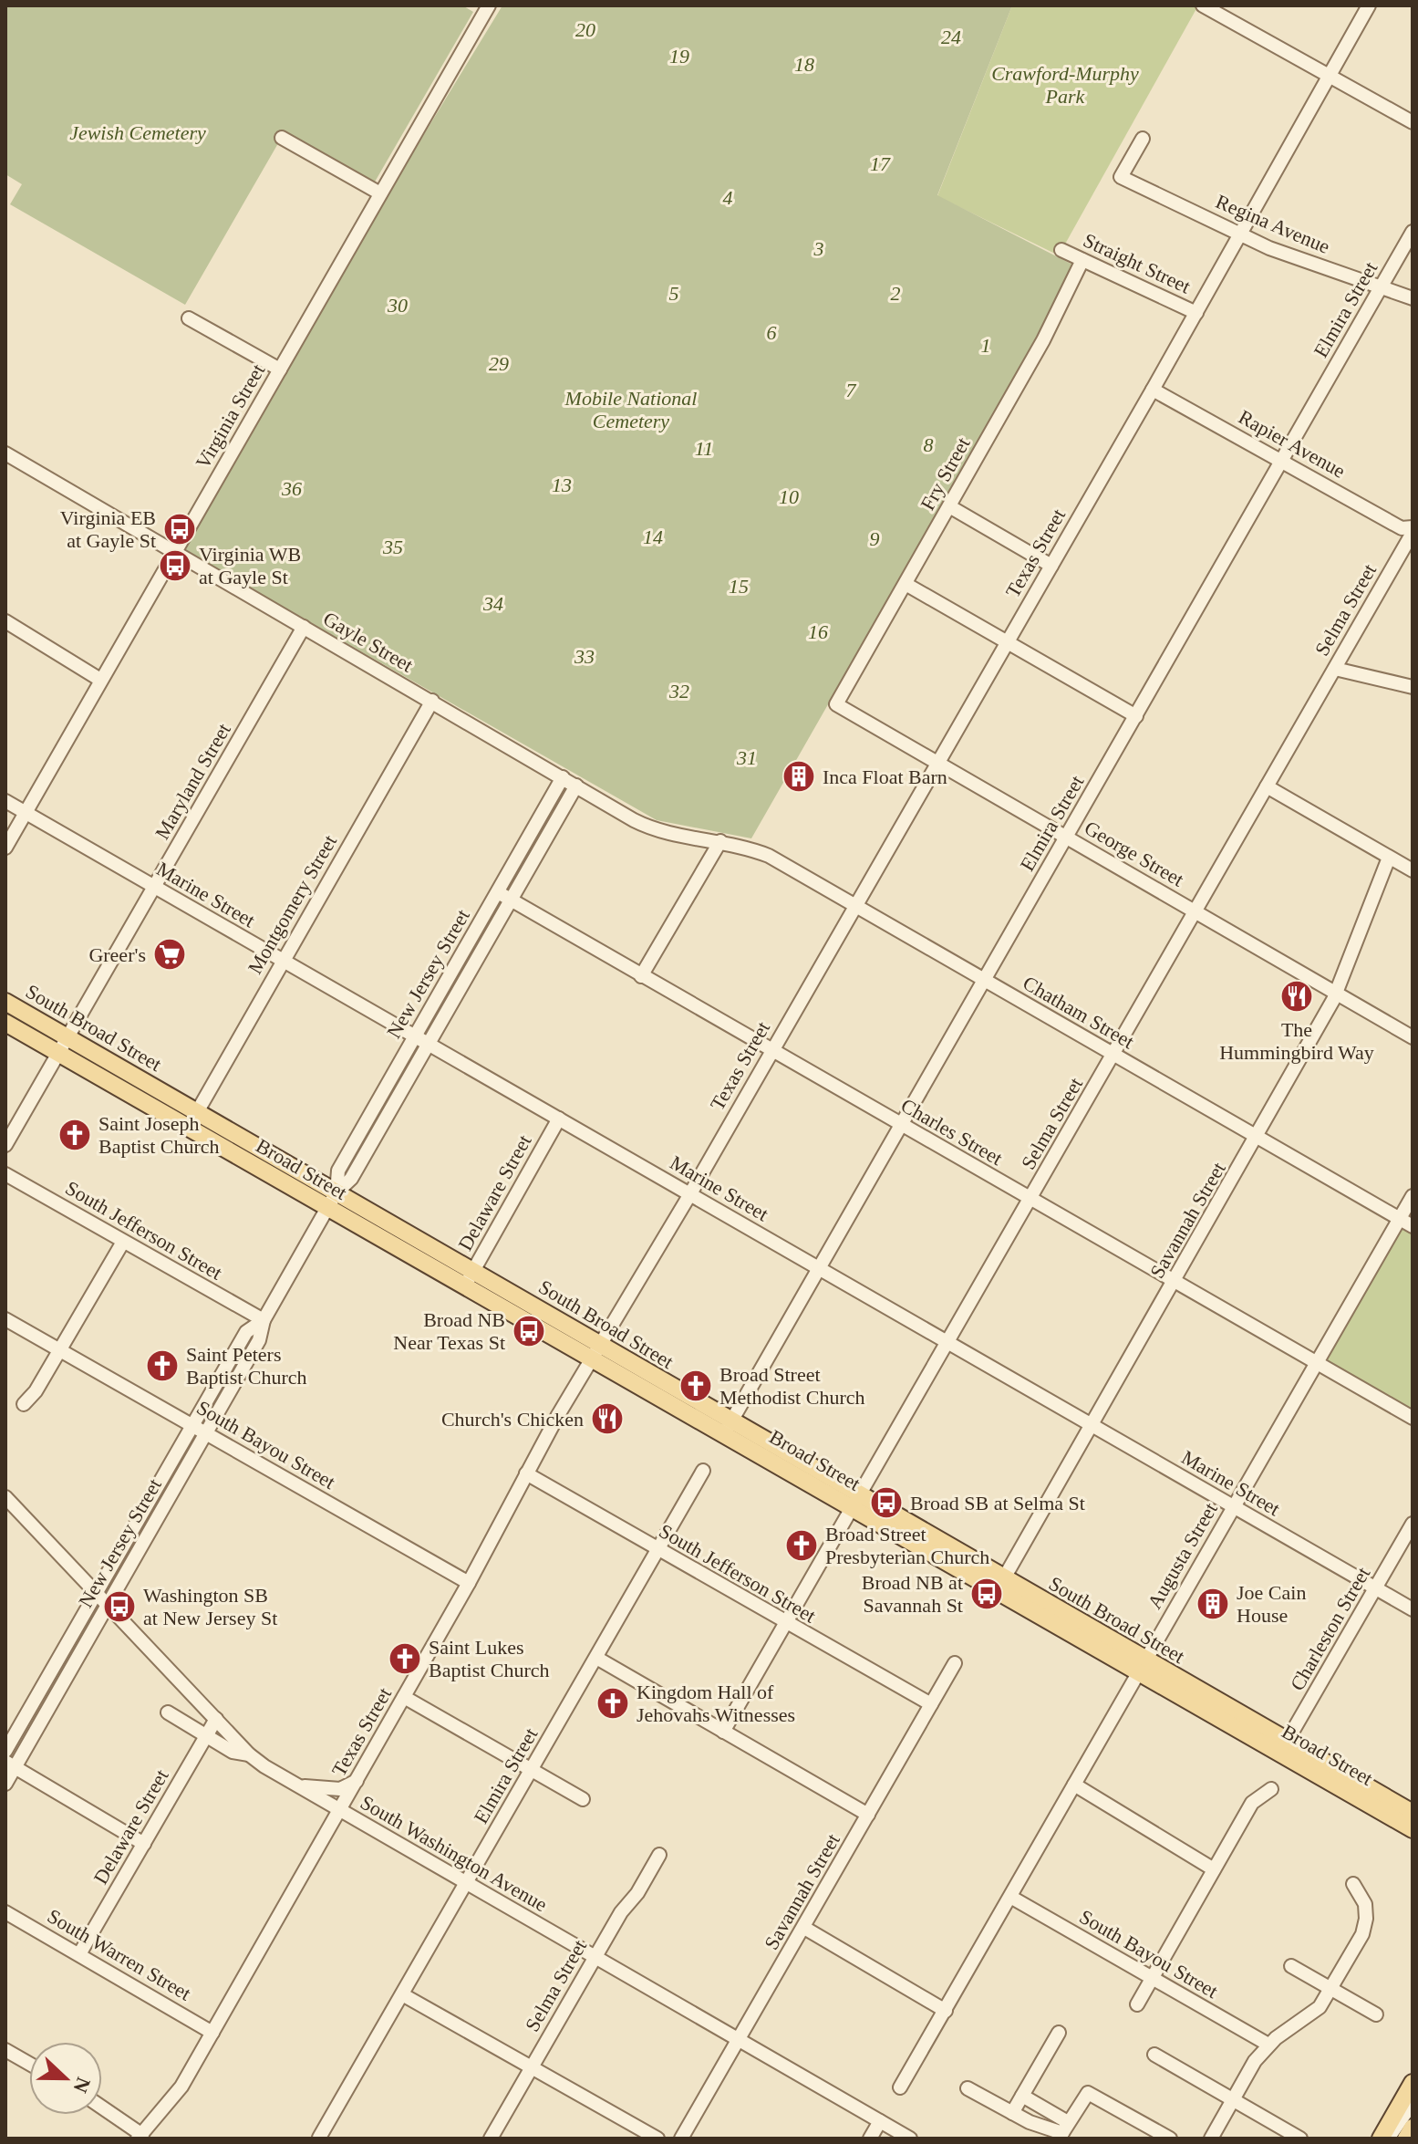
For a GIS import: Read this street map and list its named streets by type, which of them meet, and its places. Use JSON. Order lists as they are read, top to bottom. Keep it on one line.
{"streets":{"main road":["South Broad Street","Broad Street"],"street":["Regina Avenue","Straight Street","Elmira Street","Virginia Street","Rapier Avenue","Fry Street","Texas Street","Selma Street","Gayle Street","Maryland Street","George Street","Marine Street","Montgomery Street","New Jersey Street","Chatham Street","Charles Street","Delaware Street","Savannah Street","South Jefferson Street","South Bayou Street","Augusta Street","Charleston Street","South Washington Avenue","South Warren Street"]},"crossings":[["Regina Avenue","Elmira Street"],["Regina Avenue","Texas Street"],["Straight Street","Fry Street"],["Straight Street","Texas Street"],["Elmira Street","Rapier Avenue"],["Elmira Street","George Street"],["Elmira Street","Marine Street"],["Elmira Street","Chatham Street"],["Elmira Street","Charles Street"],["Elmira Street","Broad Street"],["Elmira Street","South Jefferson Street"],["Elmira Street","South Washington Avenue"],["Virginia Street","Gayle Street"],["Virginia Street","Marine Street"],["Rapier Avenue","Texas Street"],["Rapier Avenue","Selma Street"],["Fry Street","George Street"],["Texas Street","George Street"],["Texas Street","Marine Street"],["Texas Street","Chatham Street"],["Texas Street","South Broad Street"],["Texas Street","Charles Street"],["Texas Street","Broad Street"],["Texas Street","South Jefferson Street"],["Texas Street","South Bayou Street"],["Texas Street","South Washington Avenue"],["Texas Street","South Warren Street"],["Selma Street","George Street"],["Selma Street","Marine Street"],["Selma Street","Chatham Street"],["Selma Street","Charles Street"],["Selma Street","Broad Street"],["Selma Street","South Jefferson Street"],["Selma Street","South Washington Avenue"],["Gayle Street","Maryland Street"],["Gayle Street","Montgomery Street"],["Gayle Street","New Jersey Street"],["Gayle Street","Chatham Street"],["Maryland Street","Marine Street"],["Maryland Street","South Broad Street"],["Maryland Street","Broad Street"],["George Street","Savannah Street"],["Marine Street","Montgomery Street"],["Marine Street","New Jersey Street"],["Marine Street","Delaware Street"],["Marine Street","Savannah Street"],["Marine Street","Augusta Street"],["Marine Street","Charleston Street"],["Montgomery Street","South Broad Street"],["Montgomery Street","Broad Street"],["New Jersey Street","South Broad Street"],["New Jersey Street","Charles Street"],["New Jersey Street","Broad Street"],["New Jersey Street","South Jefferson Street"],["New Jersey Street","South Bayou Street"],["New Jersey Street","South Washington Avenue"],["Chatham Street","Savannah Street"],["Chatham Street","Augusta Street"],["South Broad Street","Broad Street"],["South Broad Street","Delaware Street"],["Charles Street","Savannah Street"],["Charles Street","Augusta Street"],["Broad Street","Delaware Street"],["Broad Street","Savannah Street"],["Broad Street","Augusta Street"],["Broad Street","Charleston Street"],["Delaware Street","South Washington Avenue"],["Delaware Street","South Warren Street"],["Savannah Street","South Jefferson Street"],["Savannah Street","South Washington Avenue"],["South Bayou Street","Augusta Street"]],"parks":["20","24","19","18","Crawford-Murphy Park","Jewish Cemetery","17","4","3","5","2","30","6","1","29","7","Mobile National Cemetery","8","11","13","36","10","14","9","35","15","34","16","33","32","31"],"places":{"bus stop":["Virginia EB at Gayle St","Virginia WB at Gayle St","Broad NB Near Texas St","Broad SB at Selma St","Broad NB at Savannah St","Washington SB at New Jersey St"],"building":["Inca Float Barn","Joe Cain House"],"supermarket":["Greer's"],"restaurant":["The Hummingbird Way","Church's Chicken"],"church":["Saint Joseph Baptist Church","Saint Peters Baptist Church","Broad Street Methodist Church","Broad Street Presbyterian Church","Saint Lukes Baptist Church","Kingdom Hall of Jehovahs Witnesses"]},"north":"right"}
